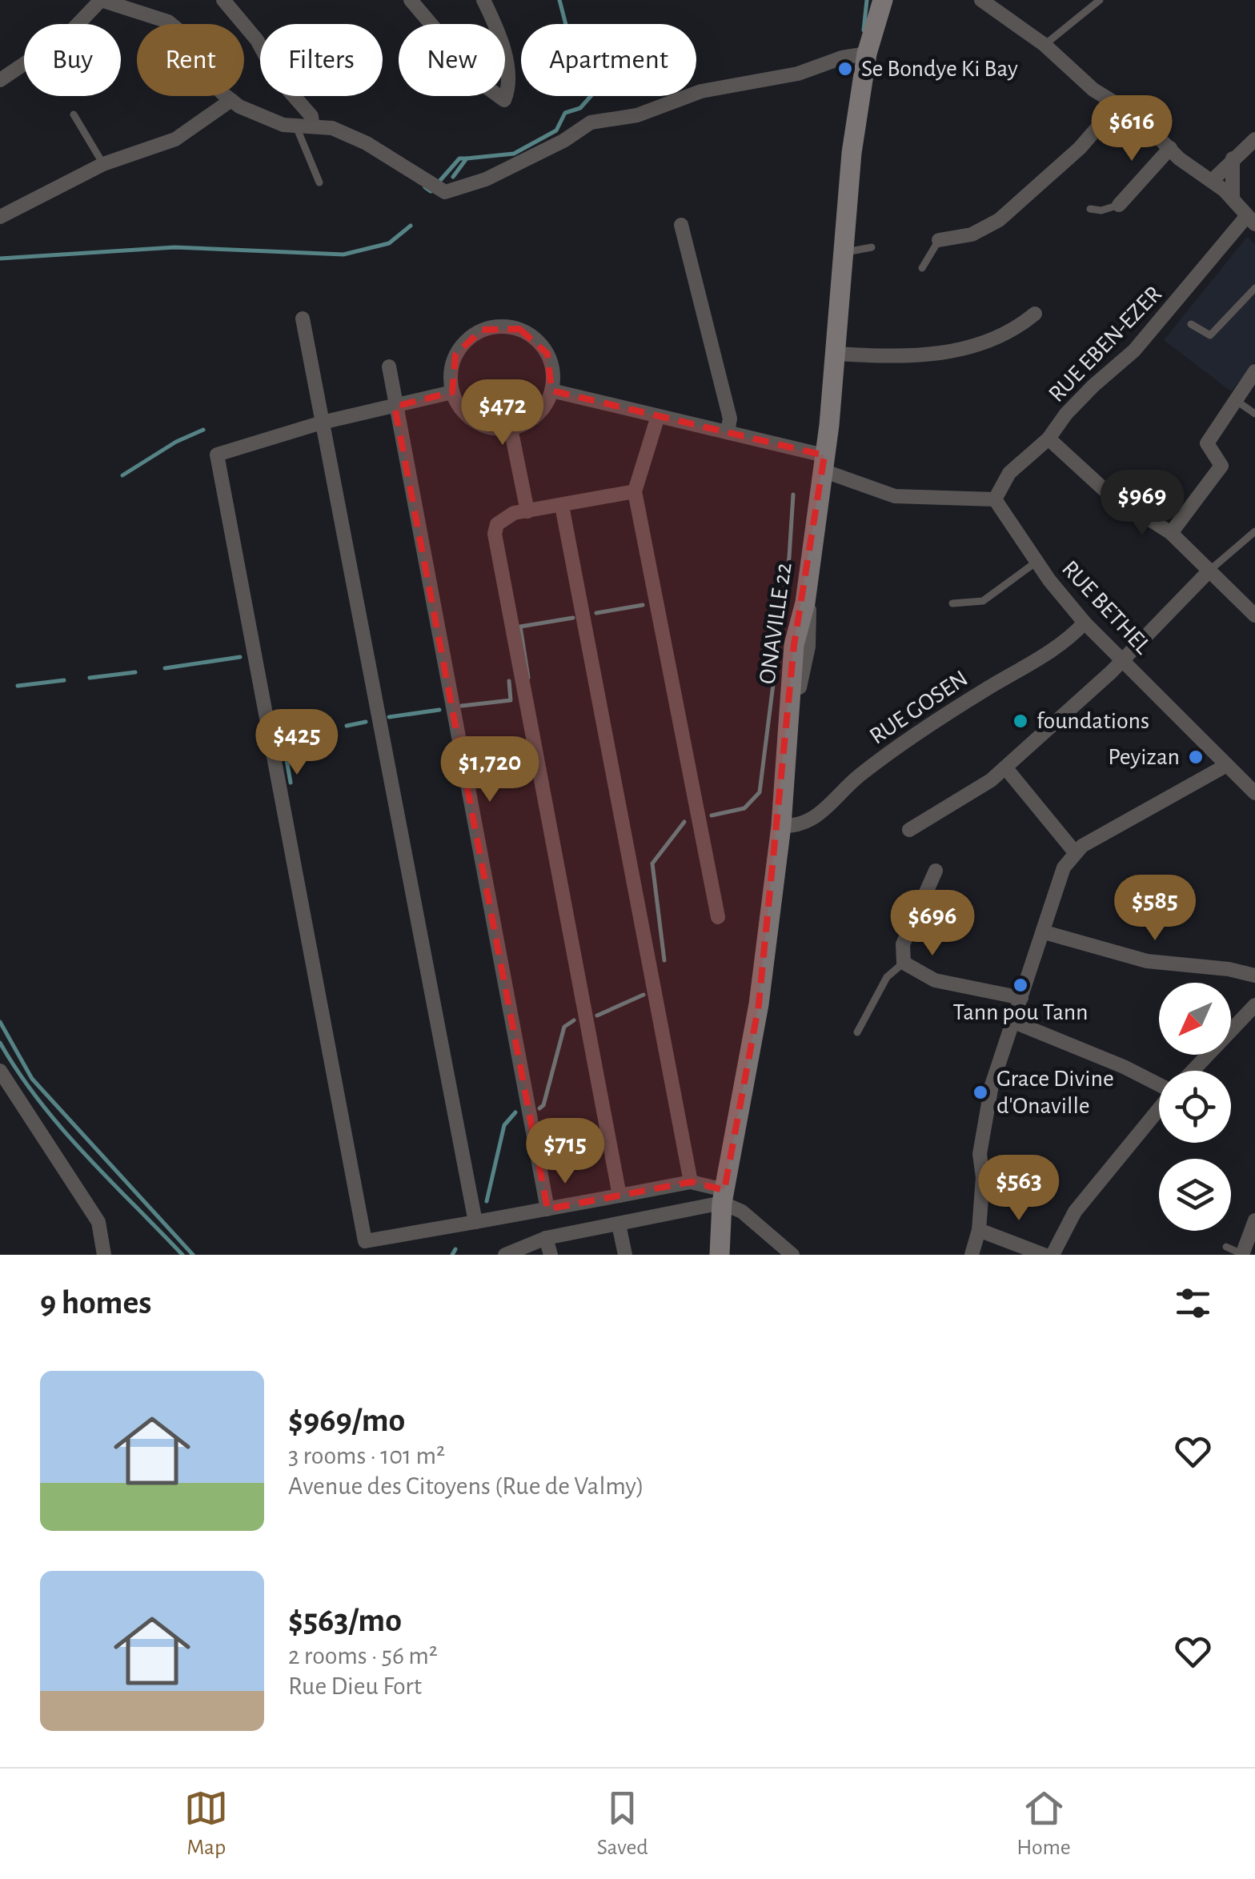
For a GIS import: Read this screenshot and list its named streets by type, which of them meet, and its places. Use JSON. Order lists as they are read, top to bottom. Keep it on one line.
{"streets":{"street":["RUE EBEN-EZER","RUE BETHEL","ONAVILLE 22","RUE GOSEN"]},"crossings":[["RUE EBEN-EZER","RUE BETHEL"],["RUE BETHEL","RUE GOSEN"],["ONAVILLE 22","RUE GOSEN"]],"places":["Se Bondye Ki Bay","foundations","Peyizan","Tann pou Tann","Grace Divine d'Onaville"],"north":"bottom left","page":{"chip":["Buy","Rent","Filters","New","Apartment"],"price":["$616","$472","$969","$425","$1,720","$585","$696","$715","$563"],"heading":"9 homes","list":[{"name":"$969/mo","note":"3 rooms · 101 m² · Avenue des Citoyens (Rue de Valmy)"},{"name":"$563/mo","note":"2 rooms · 56 m² · Rue Dieu Fort"}],"tabs":["Map","Saved","Home"]}}
